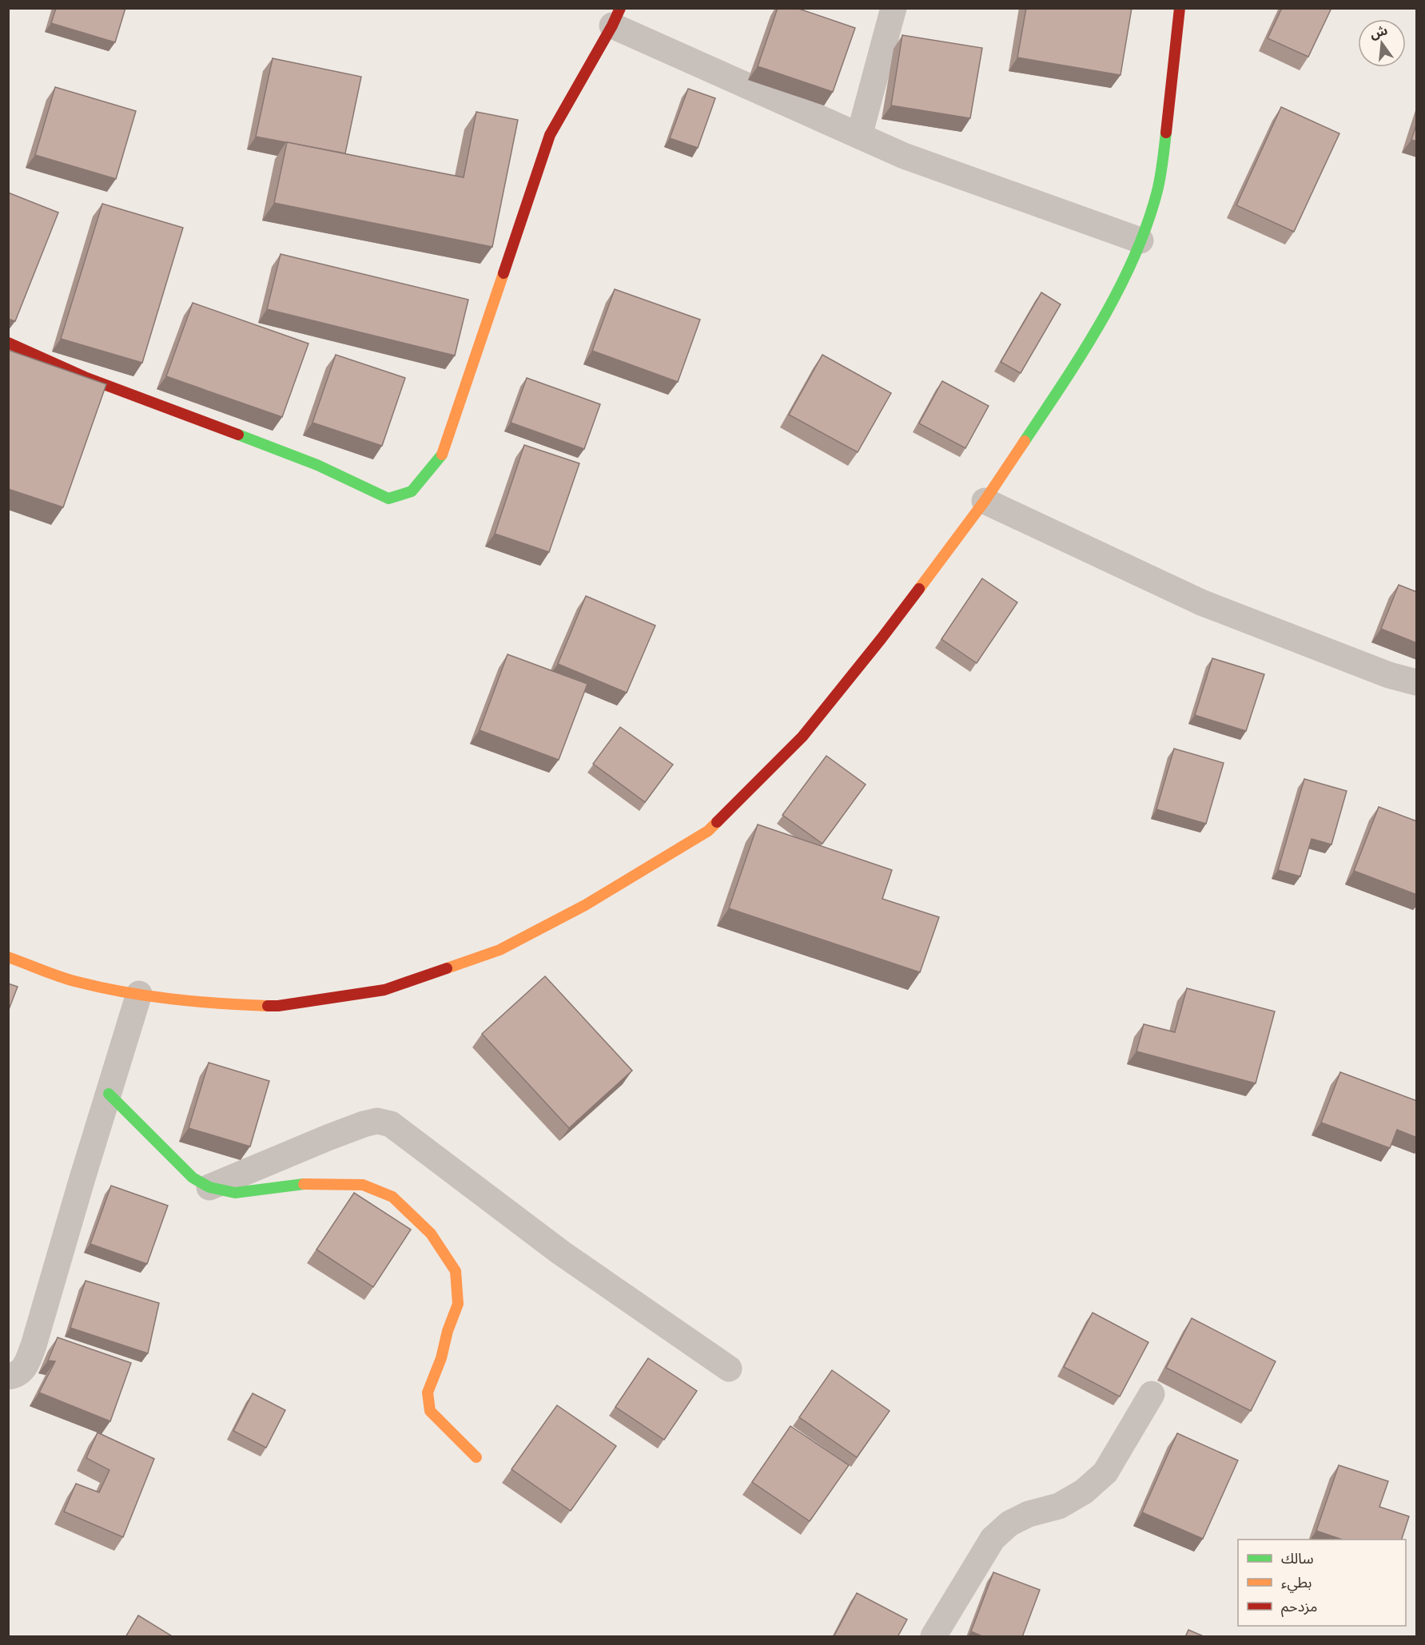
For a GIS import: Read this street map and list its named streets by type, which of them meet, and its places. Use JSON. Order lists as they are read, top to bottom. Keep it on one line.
{"legend":["سالك","بطيء","مزدحم"],"north":"top"}
